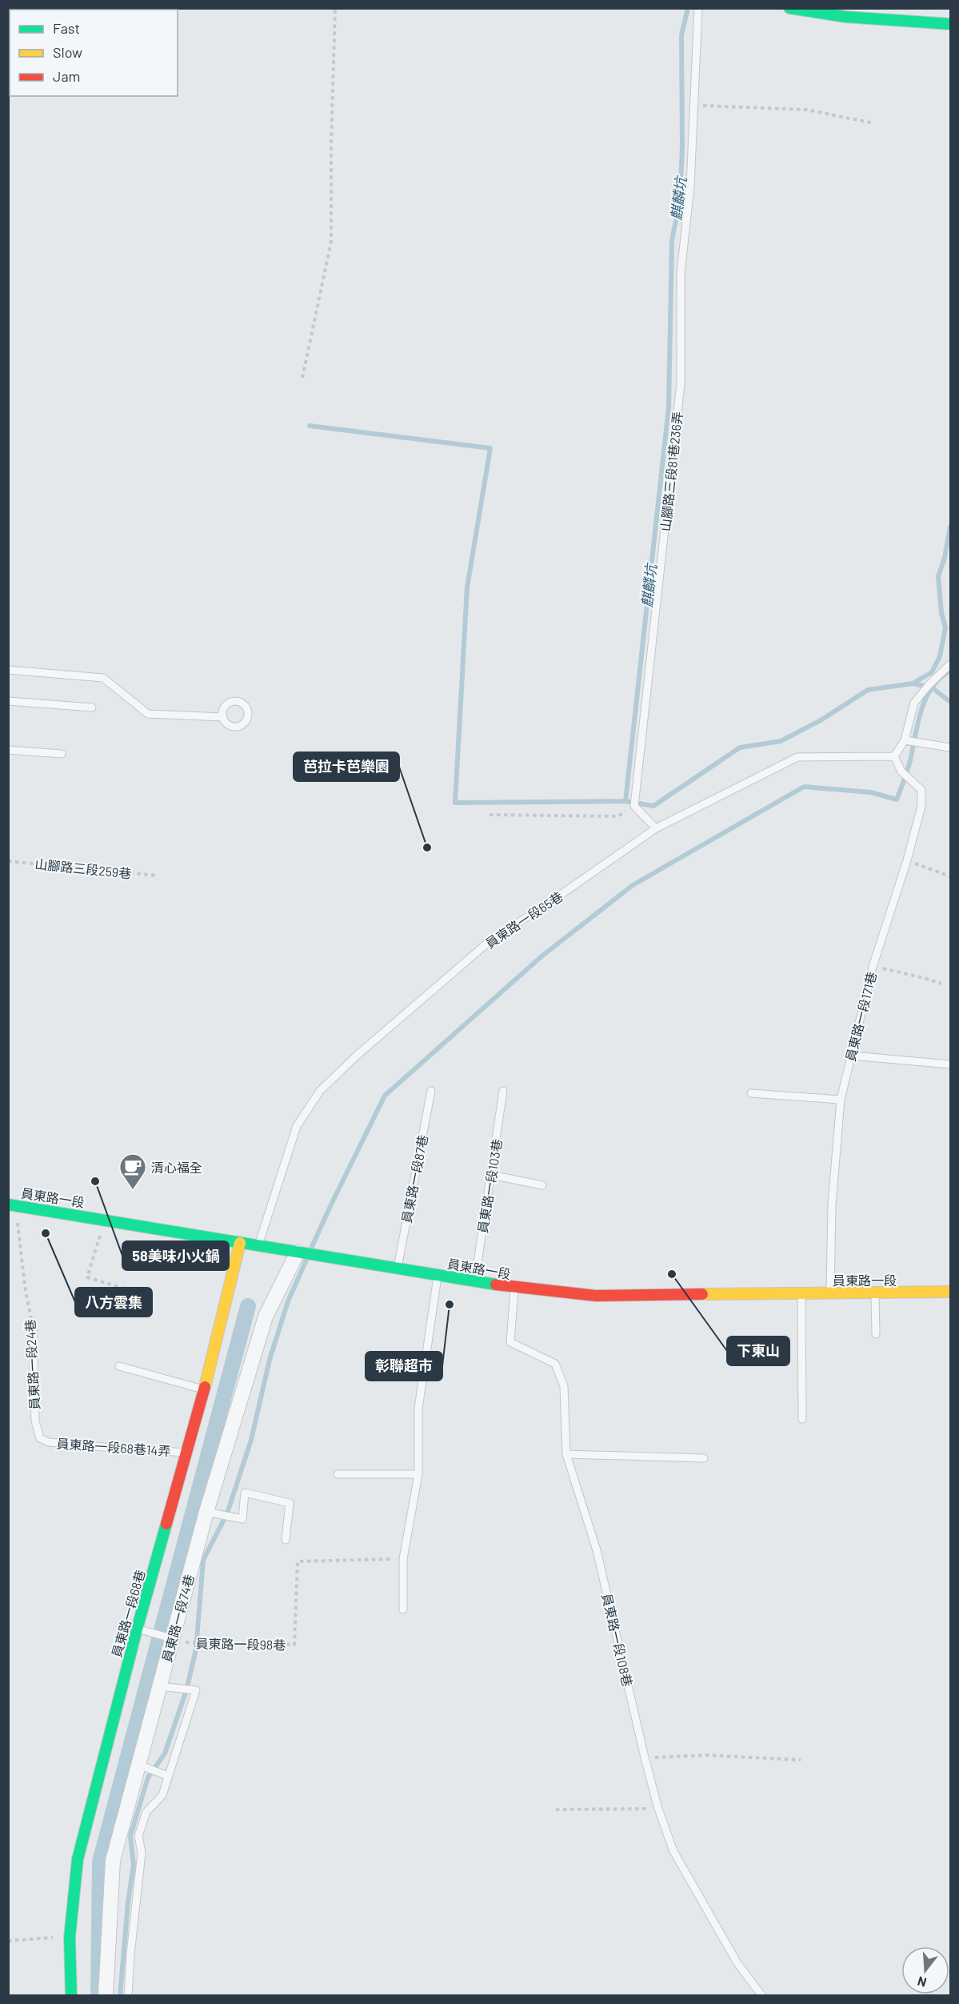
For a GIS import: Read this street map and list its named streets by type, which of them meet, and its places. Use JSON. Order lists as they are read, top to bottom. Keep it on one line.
{"streets":{"main road":["員東路一段","員東路一段68巷"],"street":["員東路一段74巷"],"lane":["山腳路三段81巷236弄","員東路一段65巷","員東路一段171巷","員東路一段87巷","員東路一段103巷","員東路一段24巷","員東路一段68巷14弄","員東路一段108巷"],"path":["山腳路三段259巷","員東路一段98巷"]},"crossings":[["員東路一段65巷","員東路一段171巷"],["員東路一段65巷","員東路一段"],["員東路一段171巷","員東路一段"],["員東路一段87巷","員東路一段"],["員東路一段103巷","員東路一段"],["員東路一段","員東路一段24巷"],["員東路一段","員東路一段68巷"],["員東路一段","員東路一段74巷"],["員東路一段","員東路一段108巷"],["員東路一段24巷","員東路一段68巷14弄"],["員東路一段68巷14弄","員東路一段68巷"],["員東路一段74巷","員東路一段98巷"]],"water":["麒麟坑"],"places":{"other":["芭拉卡芭樂園","58美味小火鍋","八方雲集","下東山","彰聯超市"],"cafe":["清心福全"]},"legend":["Fast","Slow","Jam"],"north":"bottom"}
